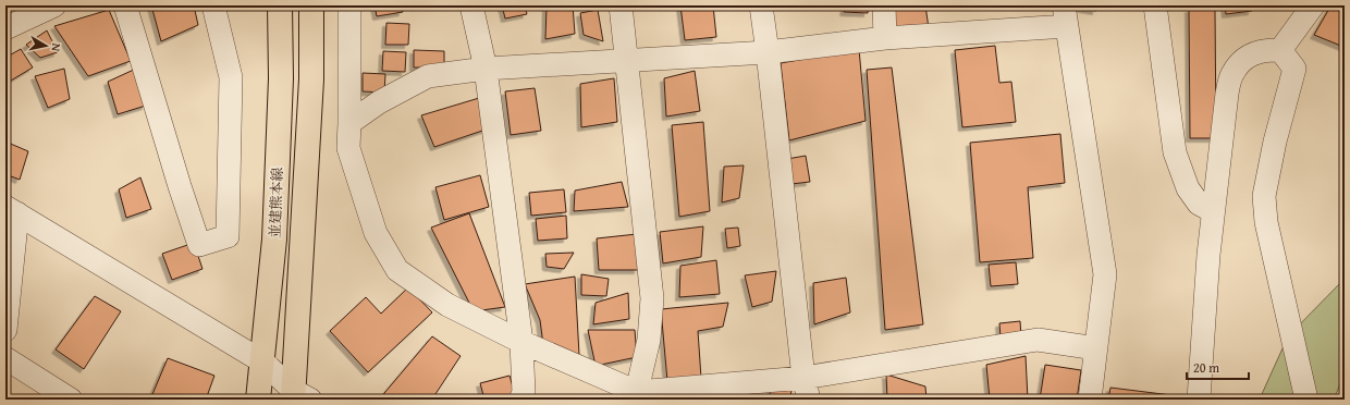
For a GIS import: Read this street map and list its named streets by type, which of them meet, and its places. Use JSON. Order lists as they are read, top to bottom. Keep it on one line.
{"streets":{"main road":["並建熊本線"]},"scale_bar":"20 m","north":"right"}
